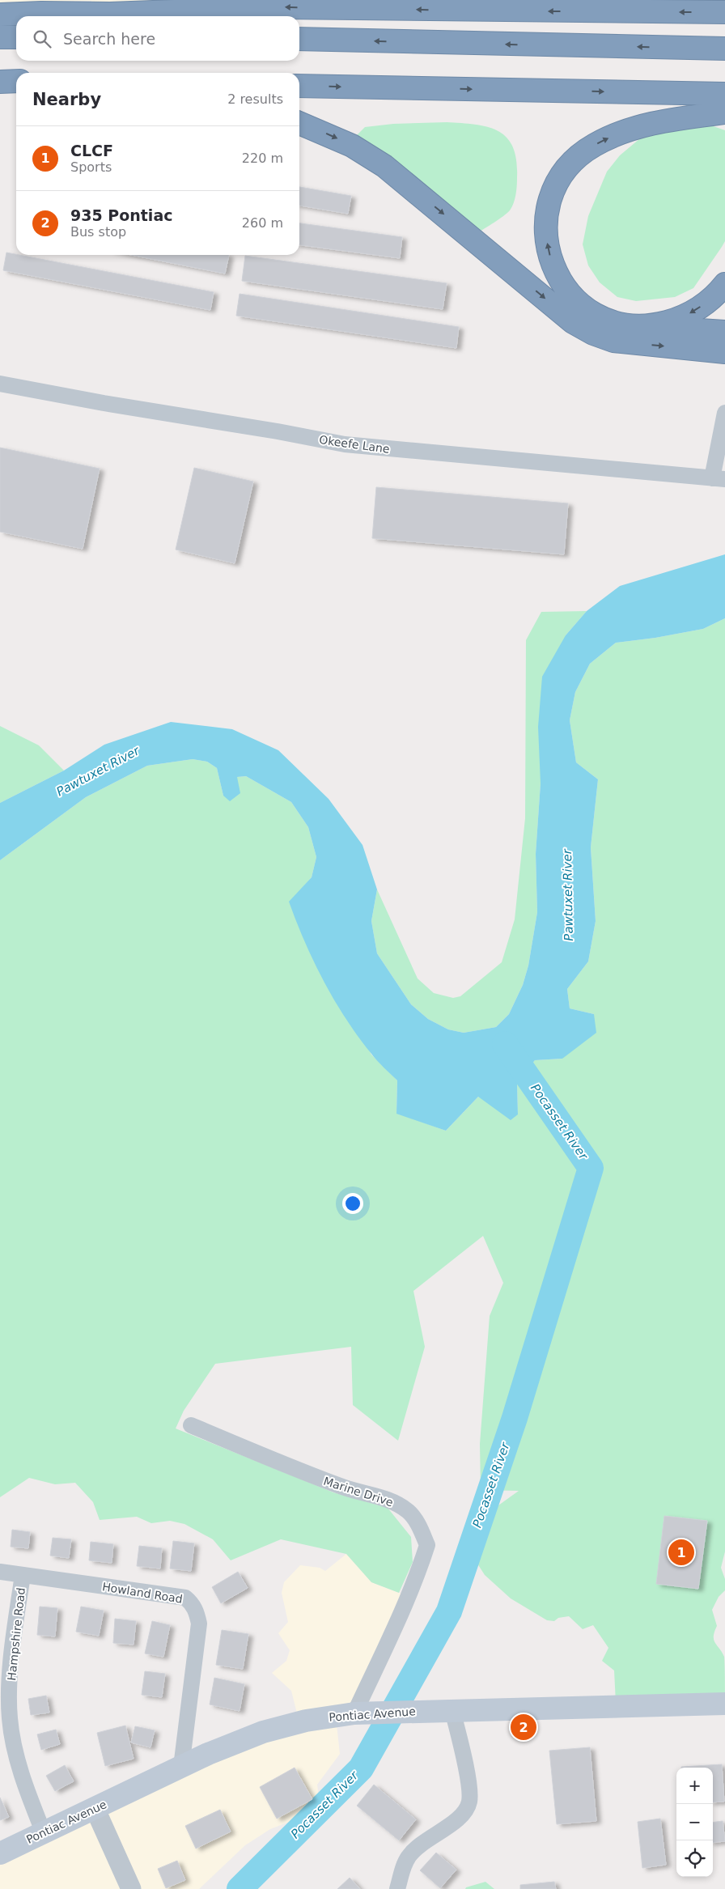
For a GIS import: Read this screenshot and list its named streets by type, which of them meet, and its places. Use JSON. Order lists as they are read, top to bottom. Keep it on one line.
{"streets":{"main road":["Pontiac Avenue"],"street":["Okeefe Lane","Marine Drive","Howland Road","Hampshire Road"]},"crossings":[["Marine Drive","Pontiac Avenue"],["Howland Road","Hampshire Road"],["Howland Road","Pontiac Avenue"],["Hampshire Road","Pontiac Avenue"]],"water":["Pawtuxet River","Pocasset River"],"page":{"search":"Search here","heading":["Nearby","2 results"],"list":[{"mark":"1","name":"CLCF","note":"Sports","value":"220 m"},{"mark":"2","name":"935 Pontiac","note":"Bus stop","value":"260 m"}],"pins":["1","2"],"map_buttons":["+","−"]}}
